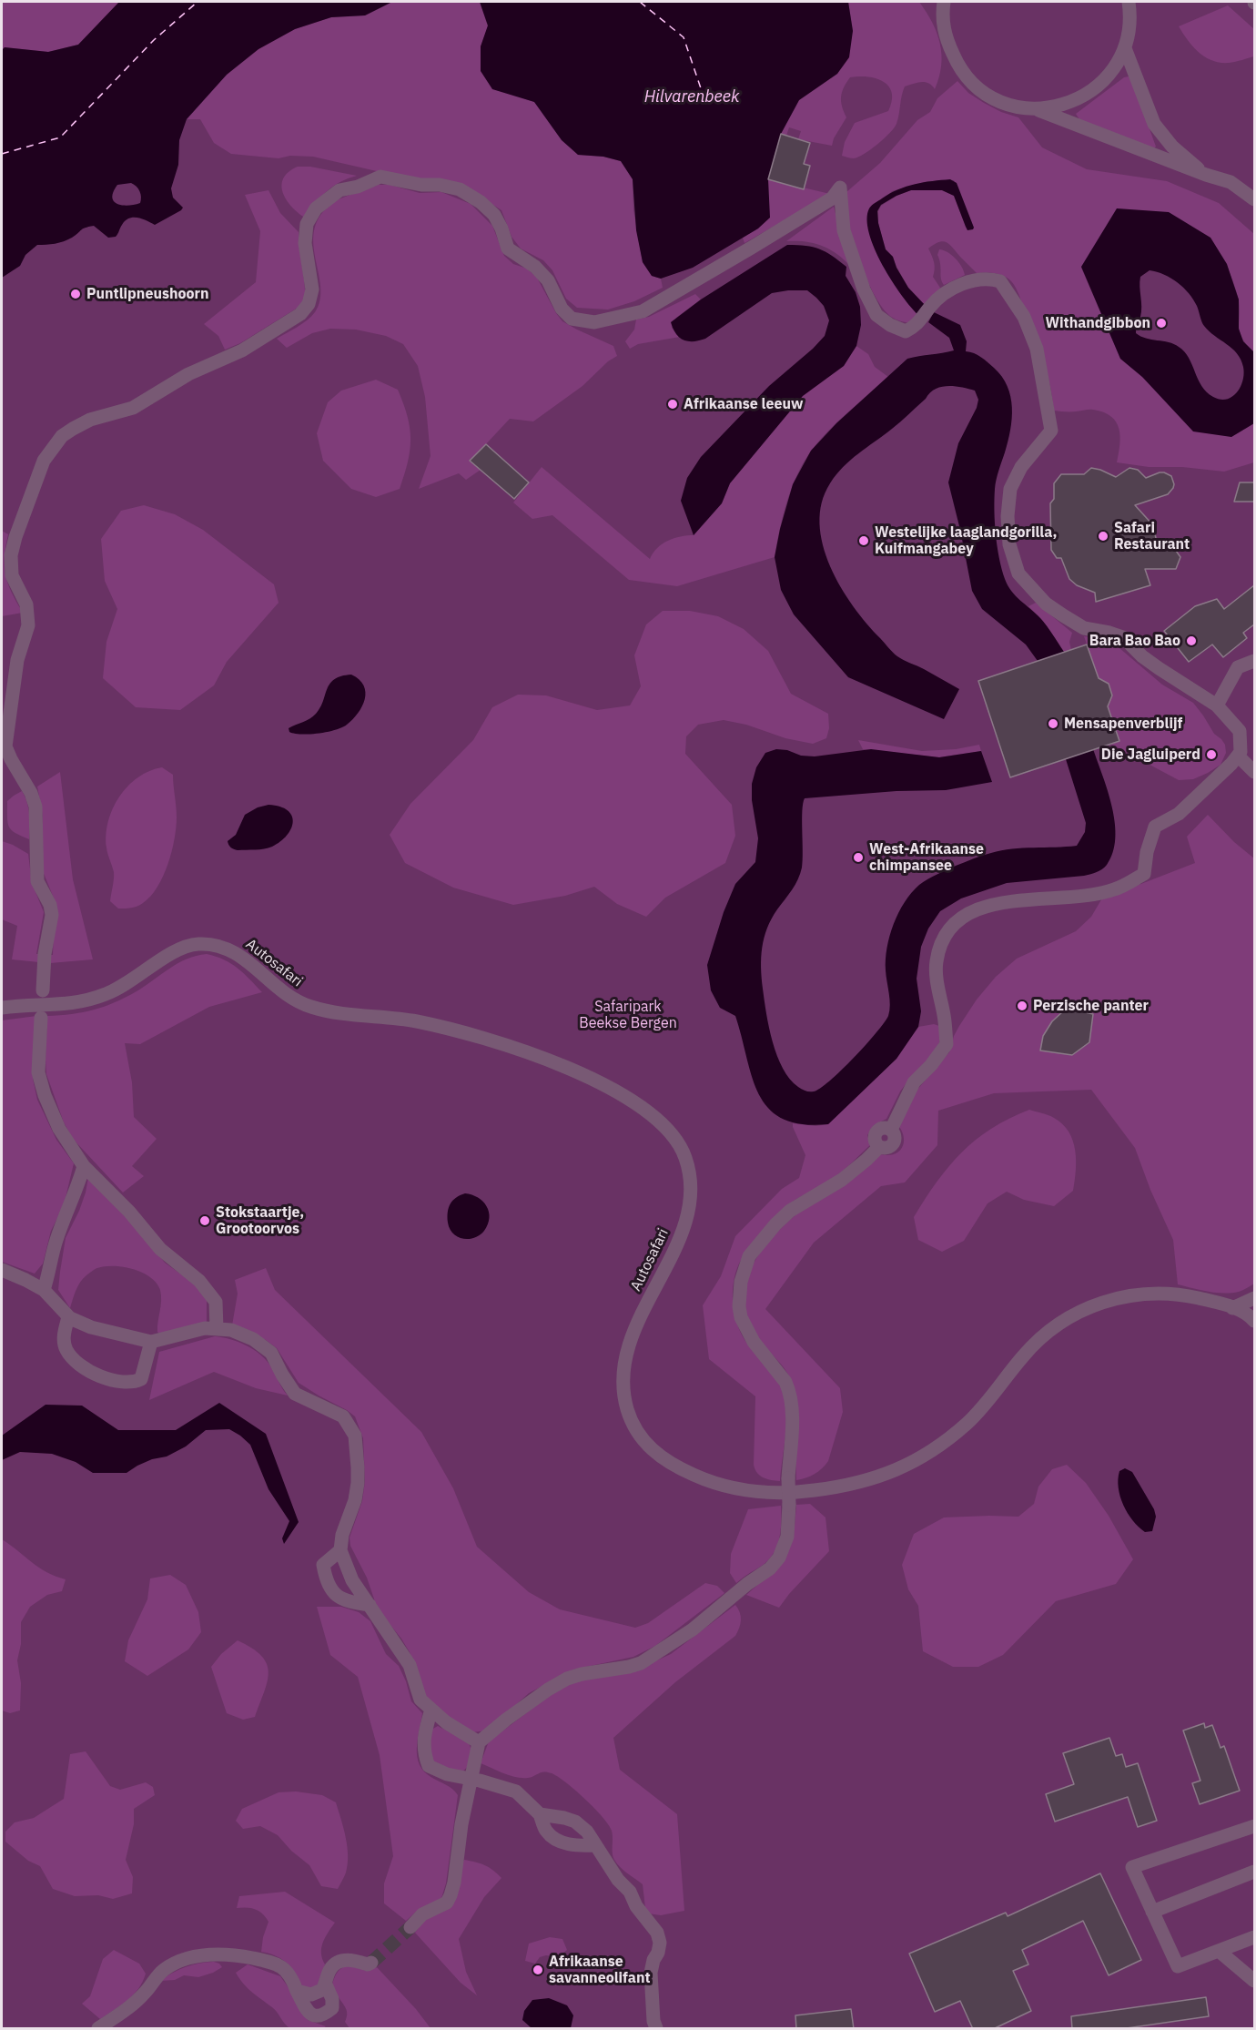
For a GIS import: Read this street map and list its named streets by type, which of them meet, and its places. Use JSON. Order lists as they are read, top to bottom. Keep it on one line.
{"streets":{"street":["Autosafari"]},"water":["Hilvarenbeek"],"parks":["Safaripark Beekse Bergen"],"places":["Puntlipneushoorn","Withandgibbon","Afrikaanse leeuw","Safari Restaurant","Westelijke laaglandgorilla, Kuifmangabey","Bara Bao Bao","Mensapenverblijf","Die Jagluiperd","West-Afrikaanse chimpansee","Perzische panter","Stokstaartje, Grootoorvos","Afrikaanse savanneolifant"]}
